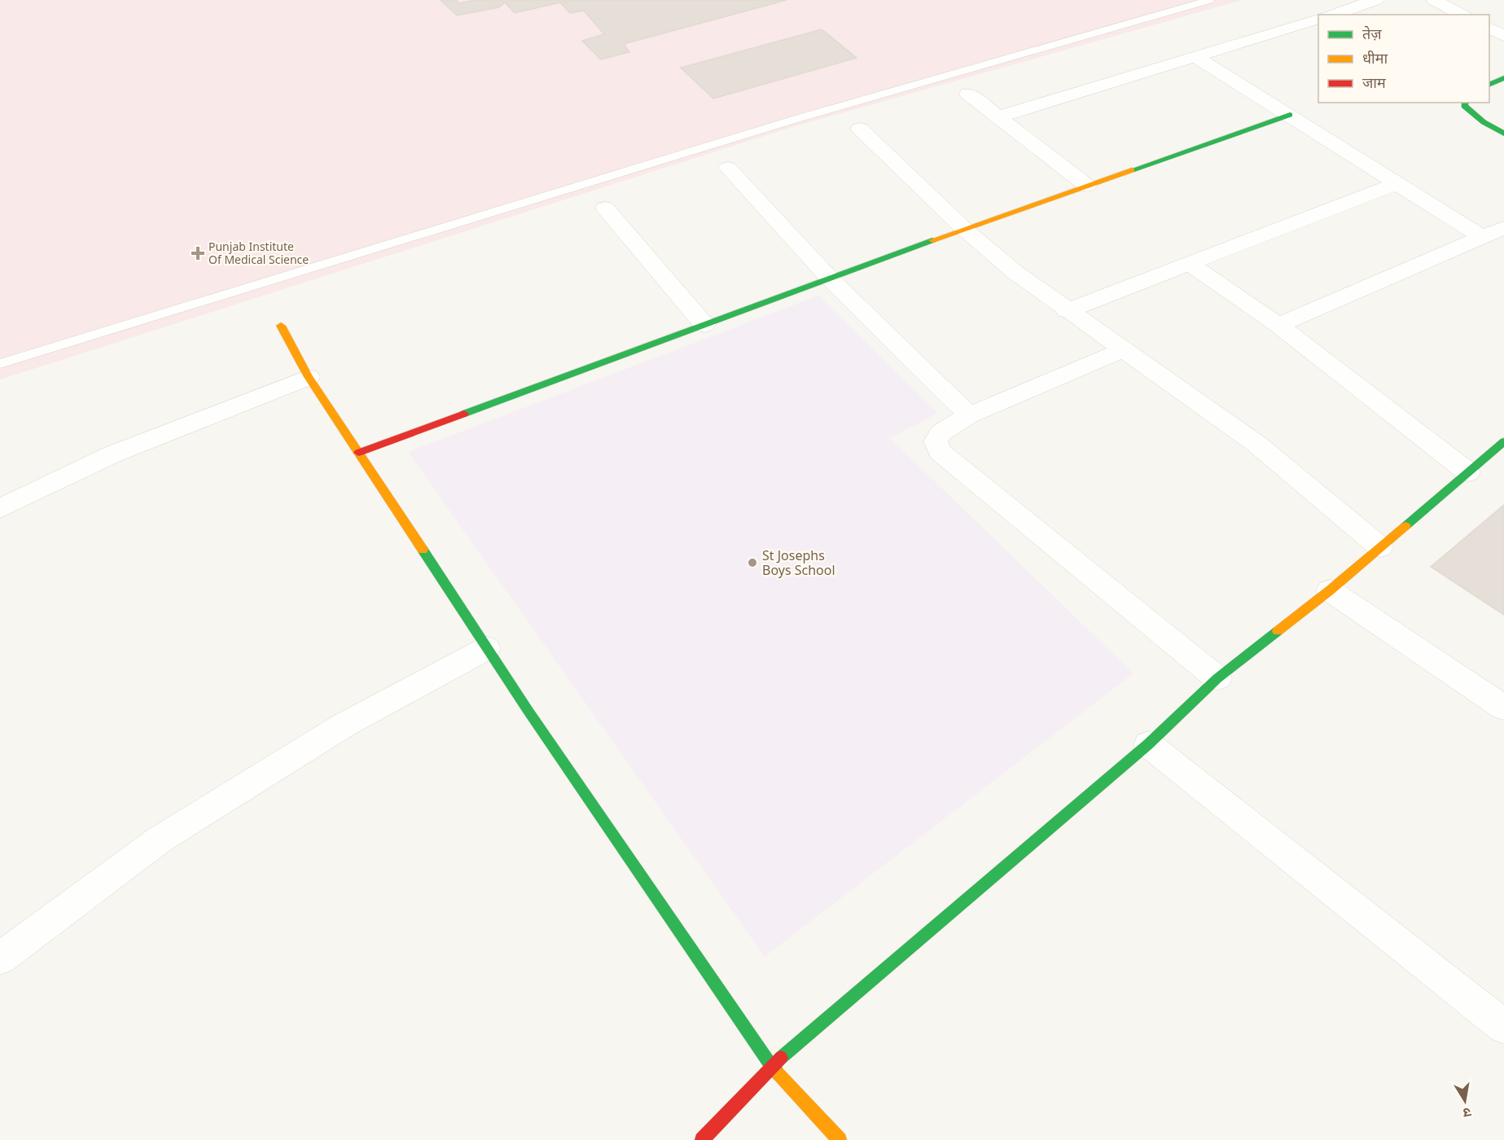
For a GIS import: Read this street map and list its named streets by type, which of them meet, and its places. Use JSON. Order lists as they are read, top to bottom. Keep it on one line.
{"places":{"health":["Punjab Institute Of Medical Science"],"other":["St Josephs Boys School"]},"legend":["तेज़","धीमा","जाम"],"north":"bottom"}
